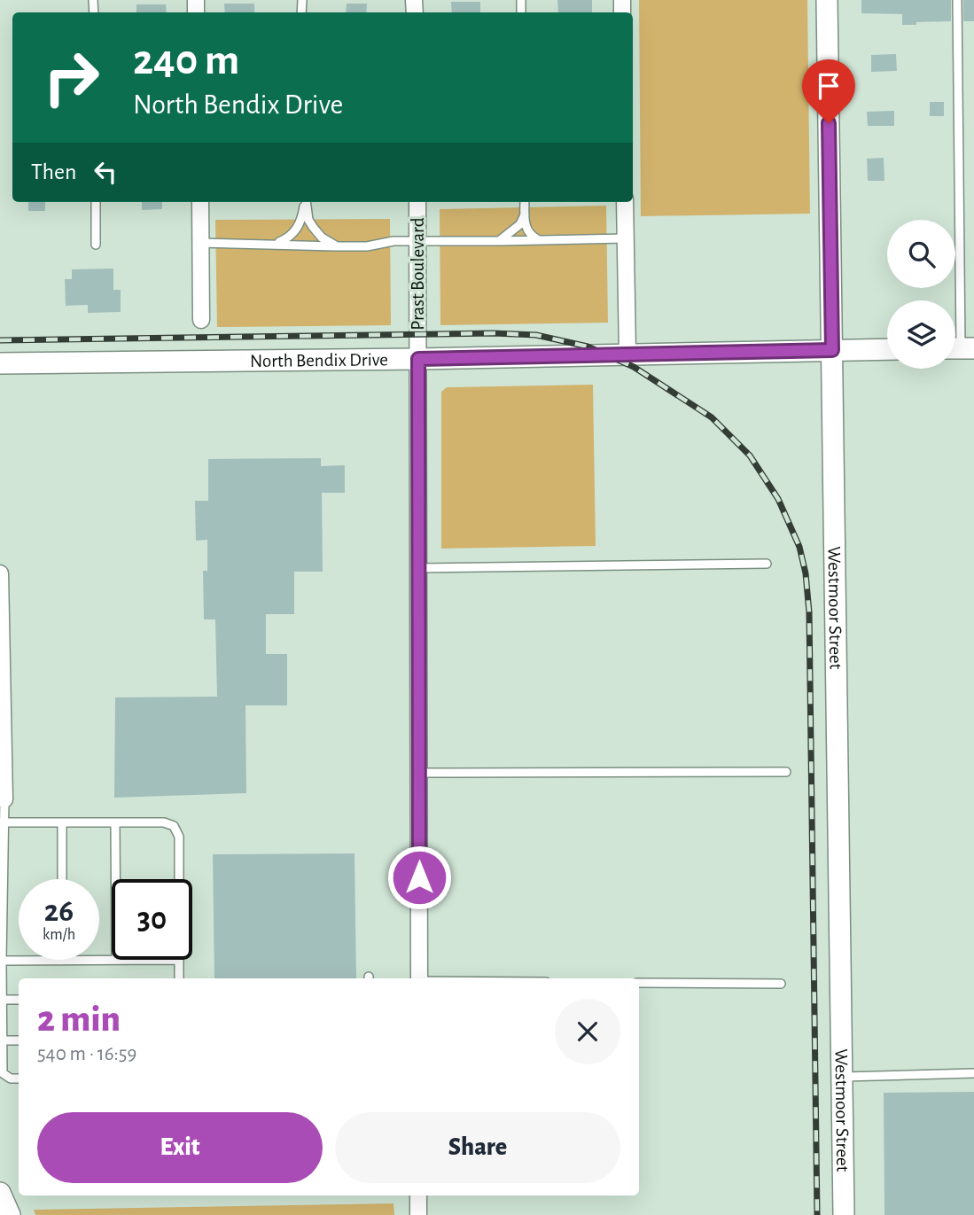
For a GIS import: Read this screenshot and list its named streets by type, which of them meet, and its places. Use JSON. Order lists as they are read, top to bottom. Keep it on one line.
{"streets":{"street":["Prast Boulevard","North Bendix Drive","Westmoor Street"]},"crossings":[["Prast Boulevard","North Bendix Drive"],["North Bendix Drive","Westmoor Street"]],"page":{"turn":["240 m","North Bendix Drive"],"then":"Then","speed":"26 km/h","limit":"30","heading":["2 min","540 m · 16:59"],"buttons":["Exit","Share"]}}
